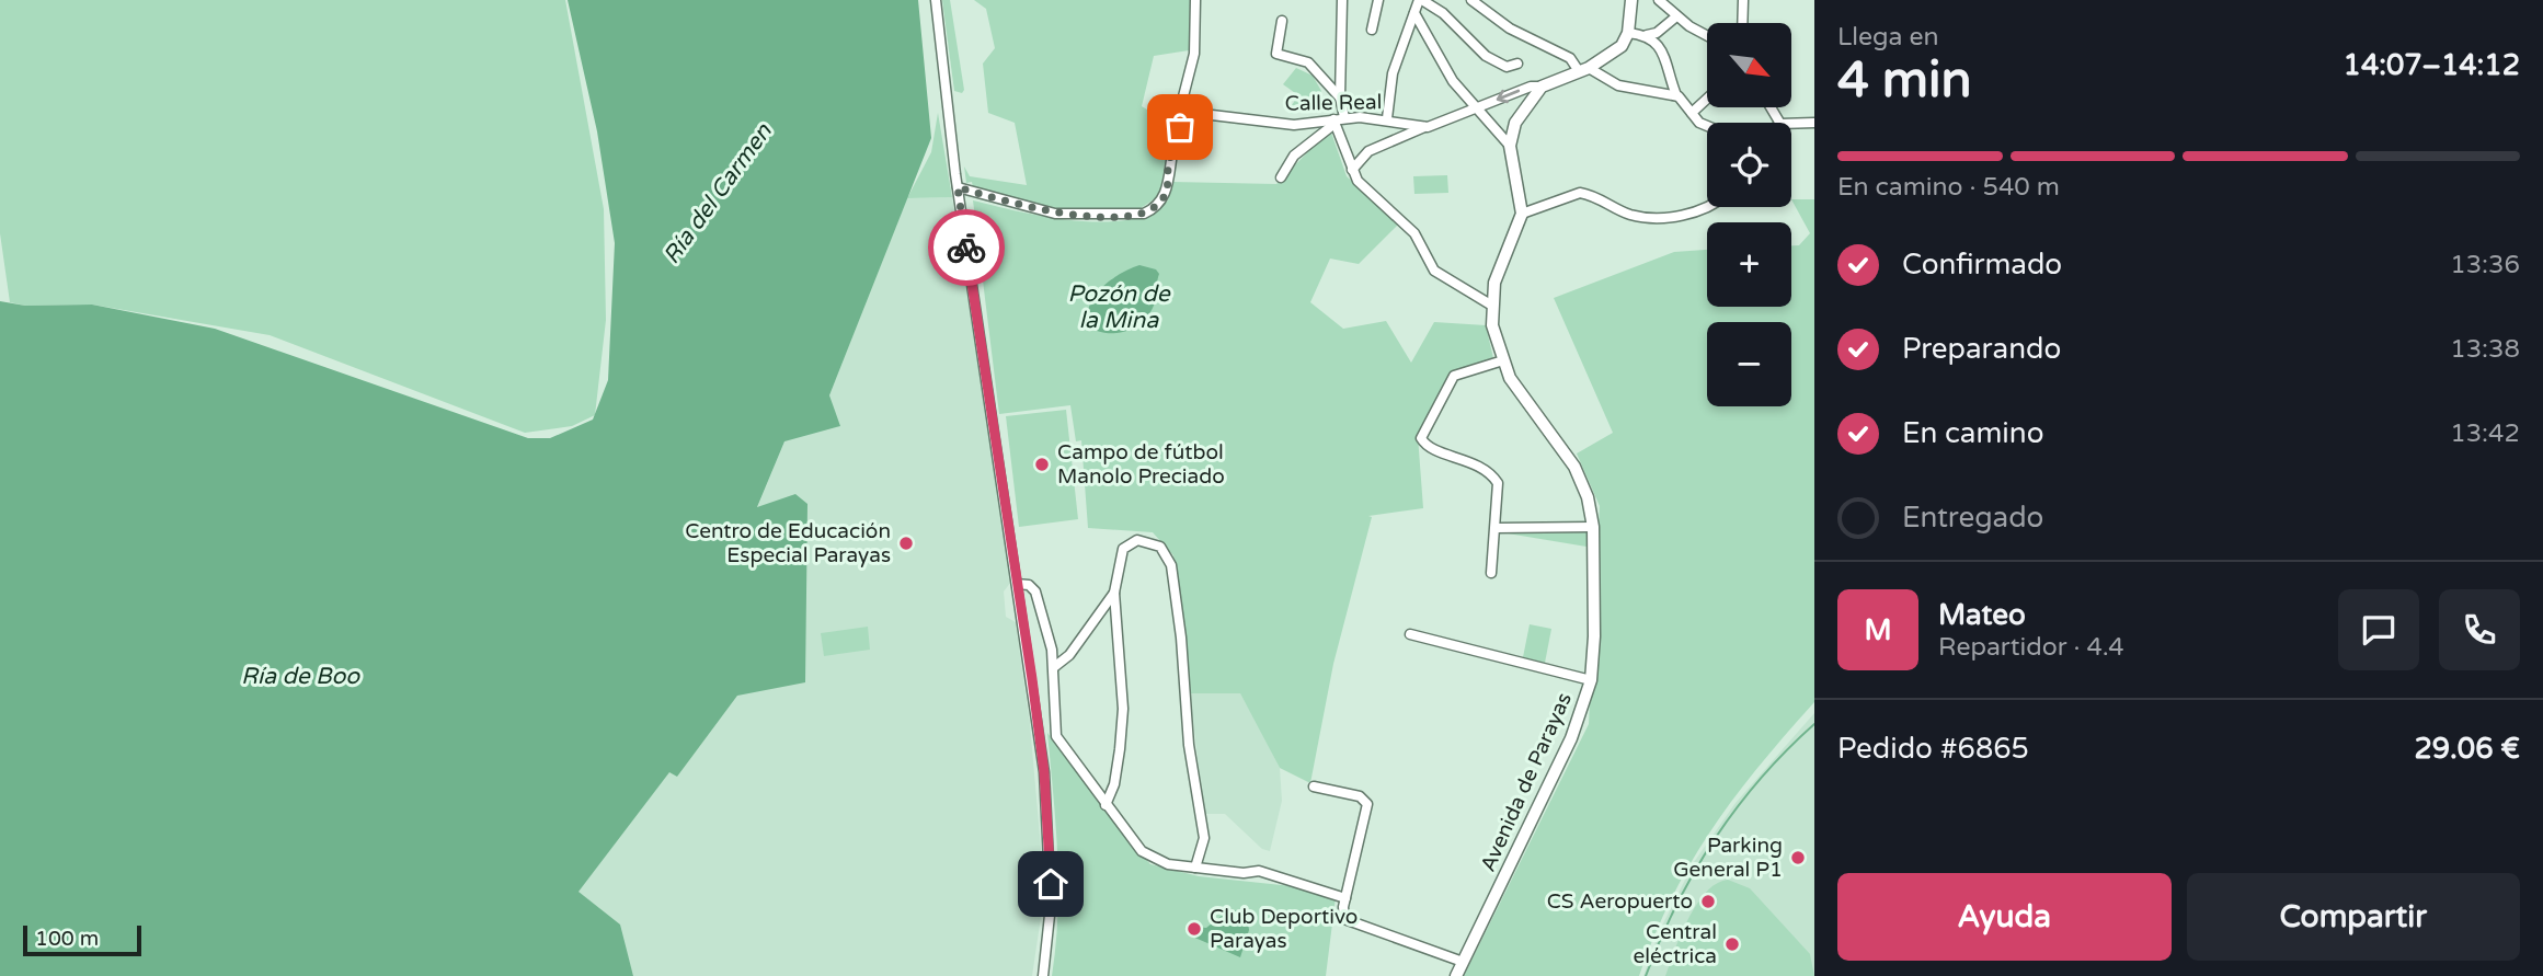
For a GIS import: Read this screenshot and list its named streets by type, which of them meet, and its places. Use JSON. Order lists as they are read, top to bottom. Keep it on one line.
{"streets":{"street":["Calle Real","Avenida de Parayas"]},"water":["Ría del Carmen","Pozón de la Mina","Ría de Boo"],"places":["Campo de fútbol Manolo Preciado","Centro de Educación Especial Parayas","Parking General P1","CS Aeropuerto","Club Deportivo Parayas","Central eléctrica"],"scale_bar":"100 m","north":"bottom right","page":{"heading":["4 min","Llega en","14:07–14:12"],"panel":["Mateo","Repartidor · 4.4","Pedido #6865","29.06 €"],"map_buttons":["+","−"],"bar":"En camino · 540 m","list":[["Confirmado","13:36"],["Preparando","13:38"],["En camino","13:42"],"Entregado"],"round":"M","buttons":["Ayuda","Compartir"],"scale":"100 m"}}
